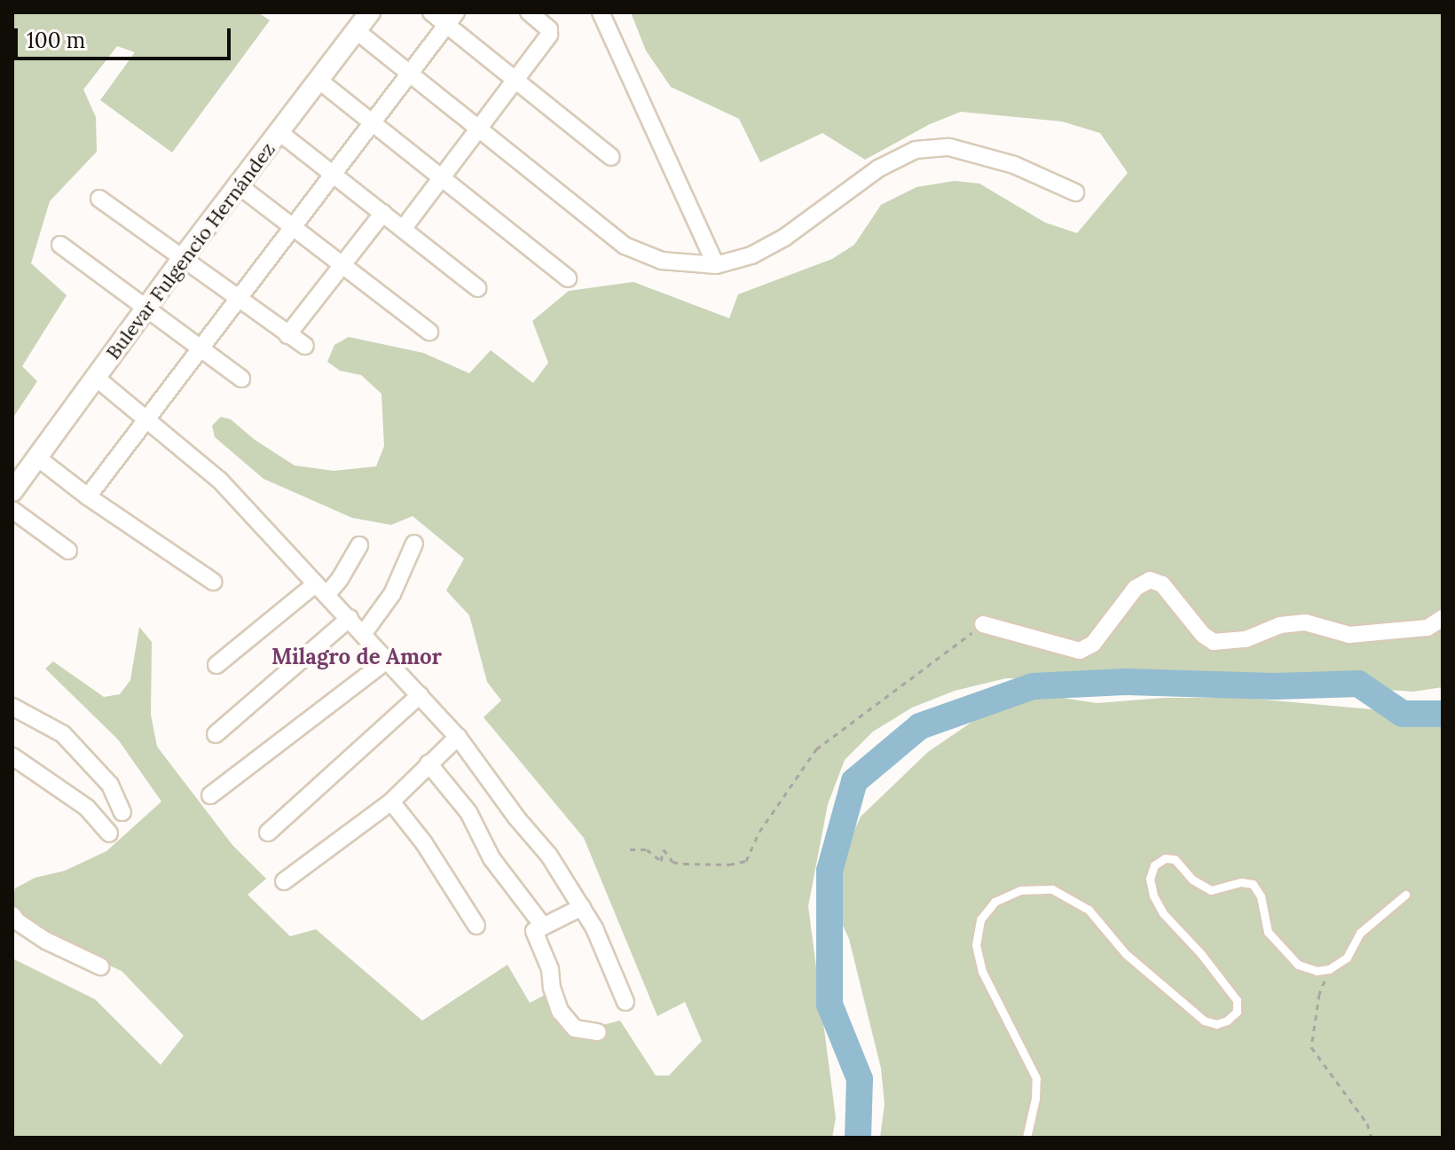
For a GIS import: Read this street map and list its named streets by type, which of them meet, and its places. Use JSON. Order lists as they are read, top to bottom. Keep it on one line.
{"streets":{"street":["Bulevar Fulgencio Hernández"]},"districts":["Milagro de Amor"],"scale_bar":"100 m"}
